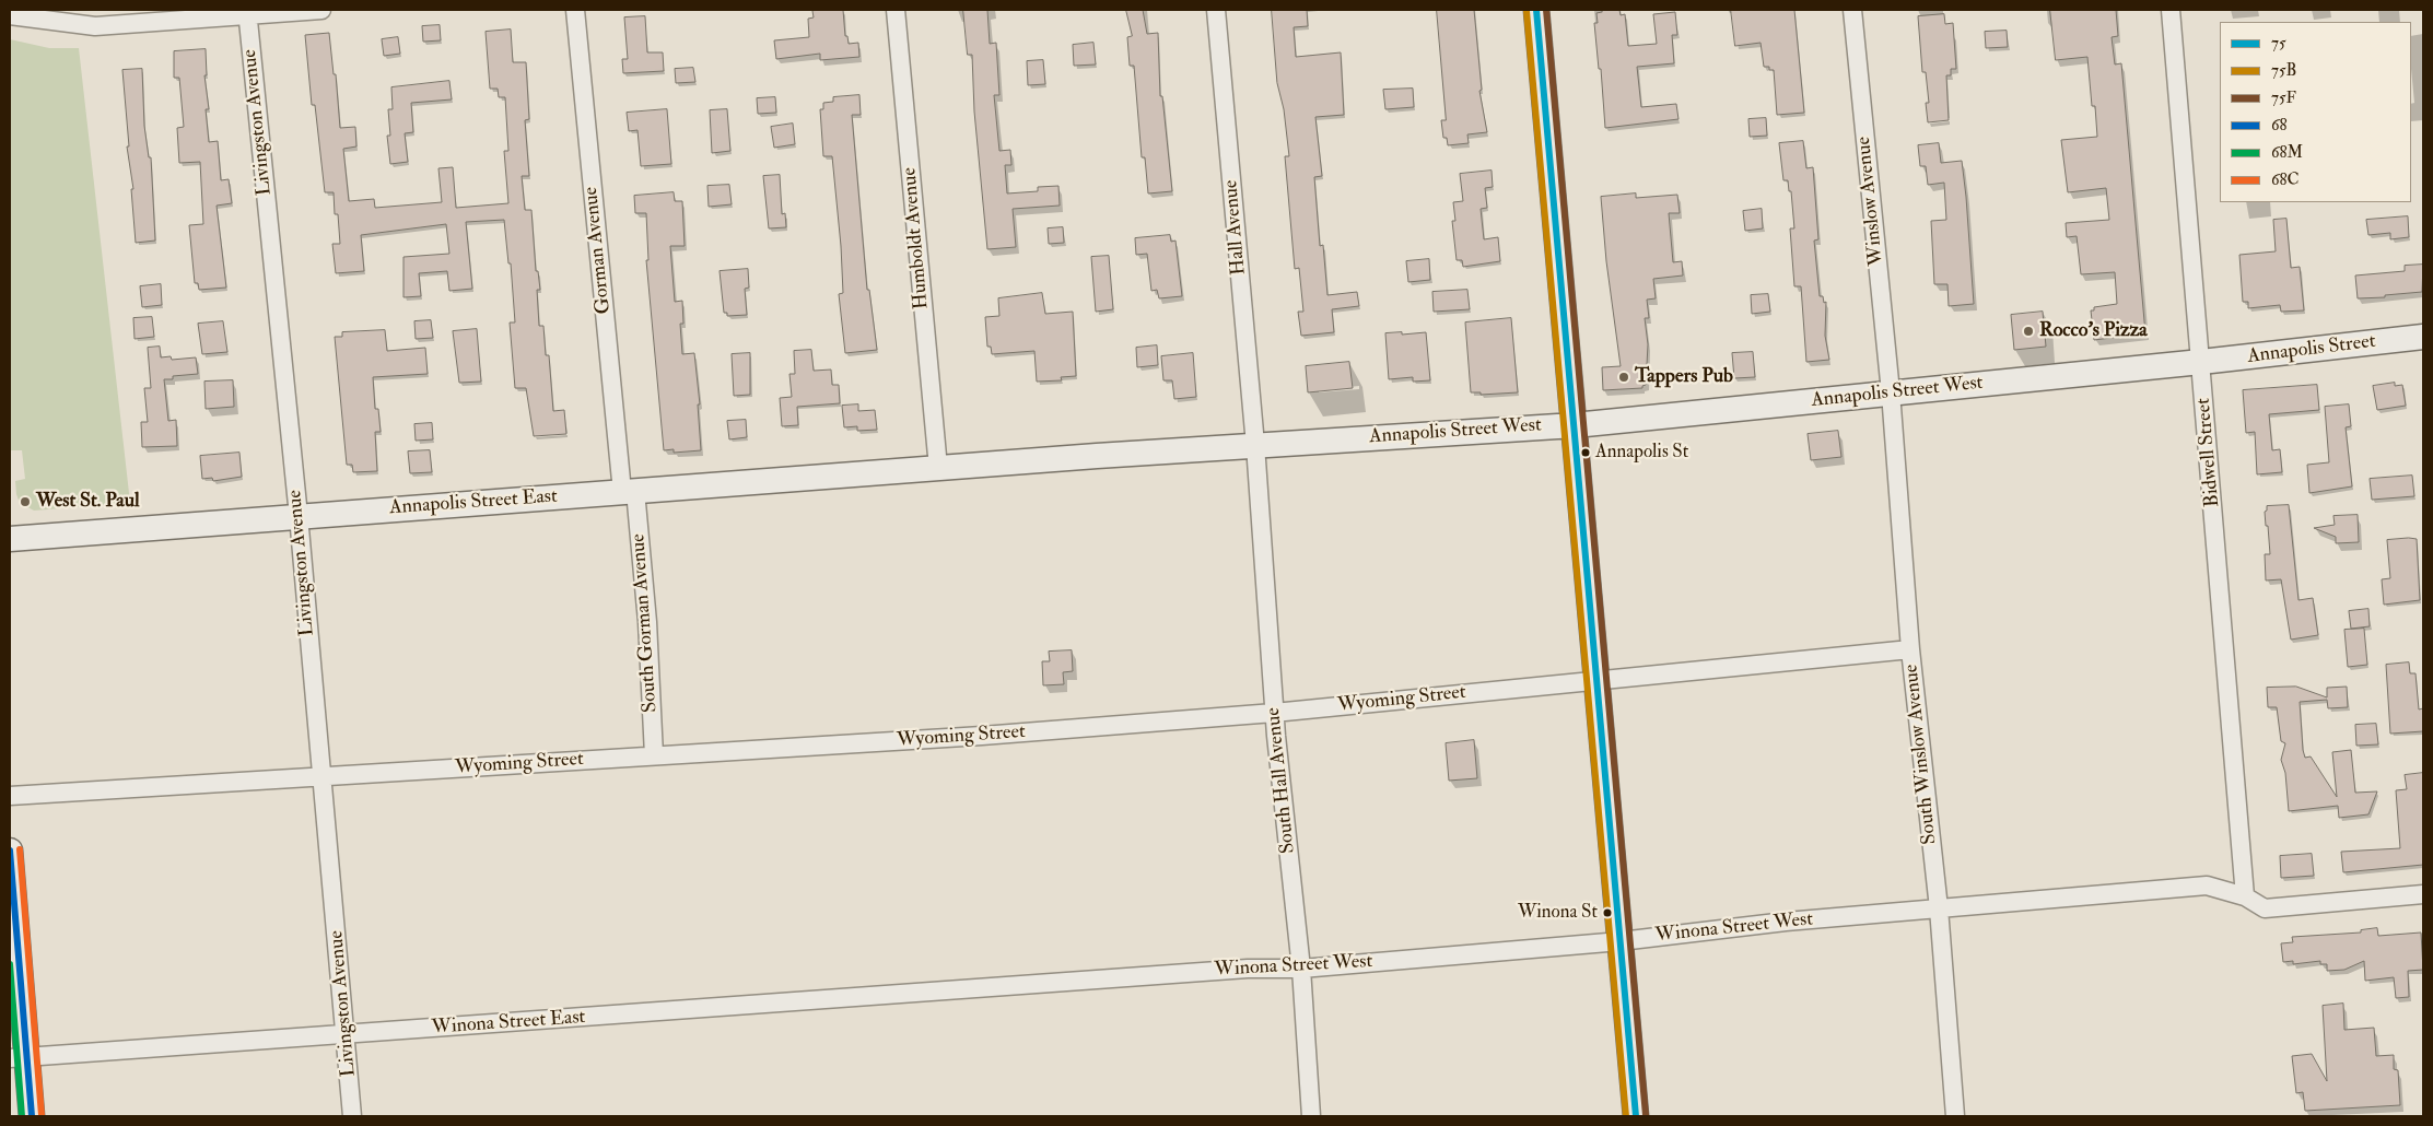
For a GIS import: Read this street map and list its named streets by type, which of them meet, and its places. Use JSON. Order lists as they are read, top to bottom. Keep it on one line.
{"streets":{"street":["Livingston Avenue","Winslow Avenue","Hall Avenue","Humboldt Avenue","Gorman Avenue","Annapolis Street","Annapolis Street West","Bidwell Street","Annapolis Street East","South Gorman Avenue","Wyoming Street","South Winslow Avenue","South Hall Avenue","Winona Street West","Winona Street East"]},"crossings":[["Livingston Avenue","Annapolis Street East"],["Livingston Avenue","Wyoming Street"],["Livingston Avenue","Winona Street East"],["Winslow Avenue","Annapolis Street West"],["Winslow Avenue","South Winslow Avenue"],["Hall Avenue","Annapolis Street West"],["Hall Avenue","South Hall Avenue"],["Humboldt Avenue","Annapolis Street West"],["Humboldt Avenue","Annapolis Street East"],["Gorman Avenue","Annapolis Street East"],["Gorman Avenue","South Gorman Avenue"],["Annapolis Street","Annapolis Street West"],["Annapolis Street","Bidwell Street"],["Annapolis Street West","Bidwell Street"],["Annapolis Street West","Annapolis Street East"],["Annapolis Street West","South Winslow Avenue"],["Annapolis Street West","South Hall Avenue"],["Bidwell Street","Winona Street West"],["Annapolis Street East","South Gorman Avenue"],["South Gorman Avenue","Wyoming Street"],["Wyoming Street","South Winslow Avenue"],["Wyoming Street","South Hall Avenue"],["South Winslow Avenue","Winona Street West"],["South Hall Avenue","Winona Street West"],["Winona Street West","Winona Street East"]],"places":["Rocco's Pizza","Tappers Pub","Annapolis St","West St. Paul","Winona St"],"lines":["transit line 75","transit line 75F","transit line 75B","transit line 68C","transit line 68","transit line 68M"],"legend":["75","75B","75F","68","68M","68C"]}
